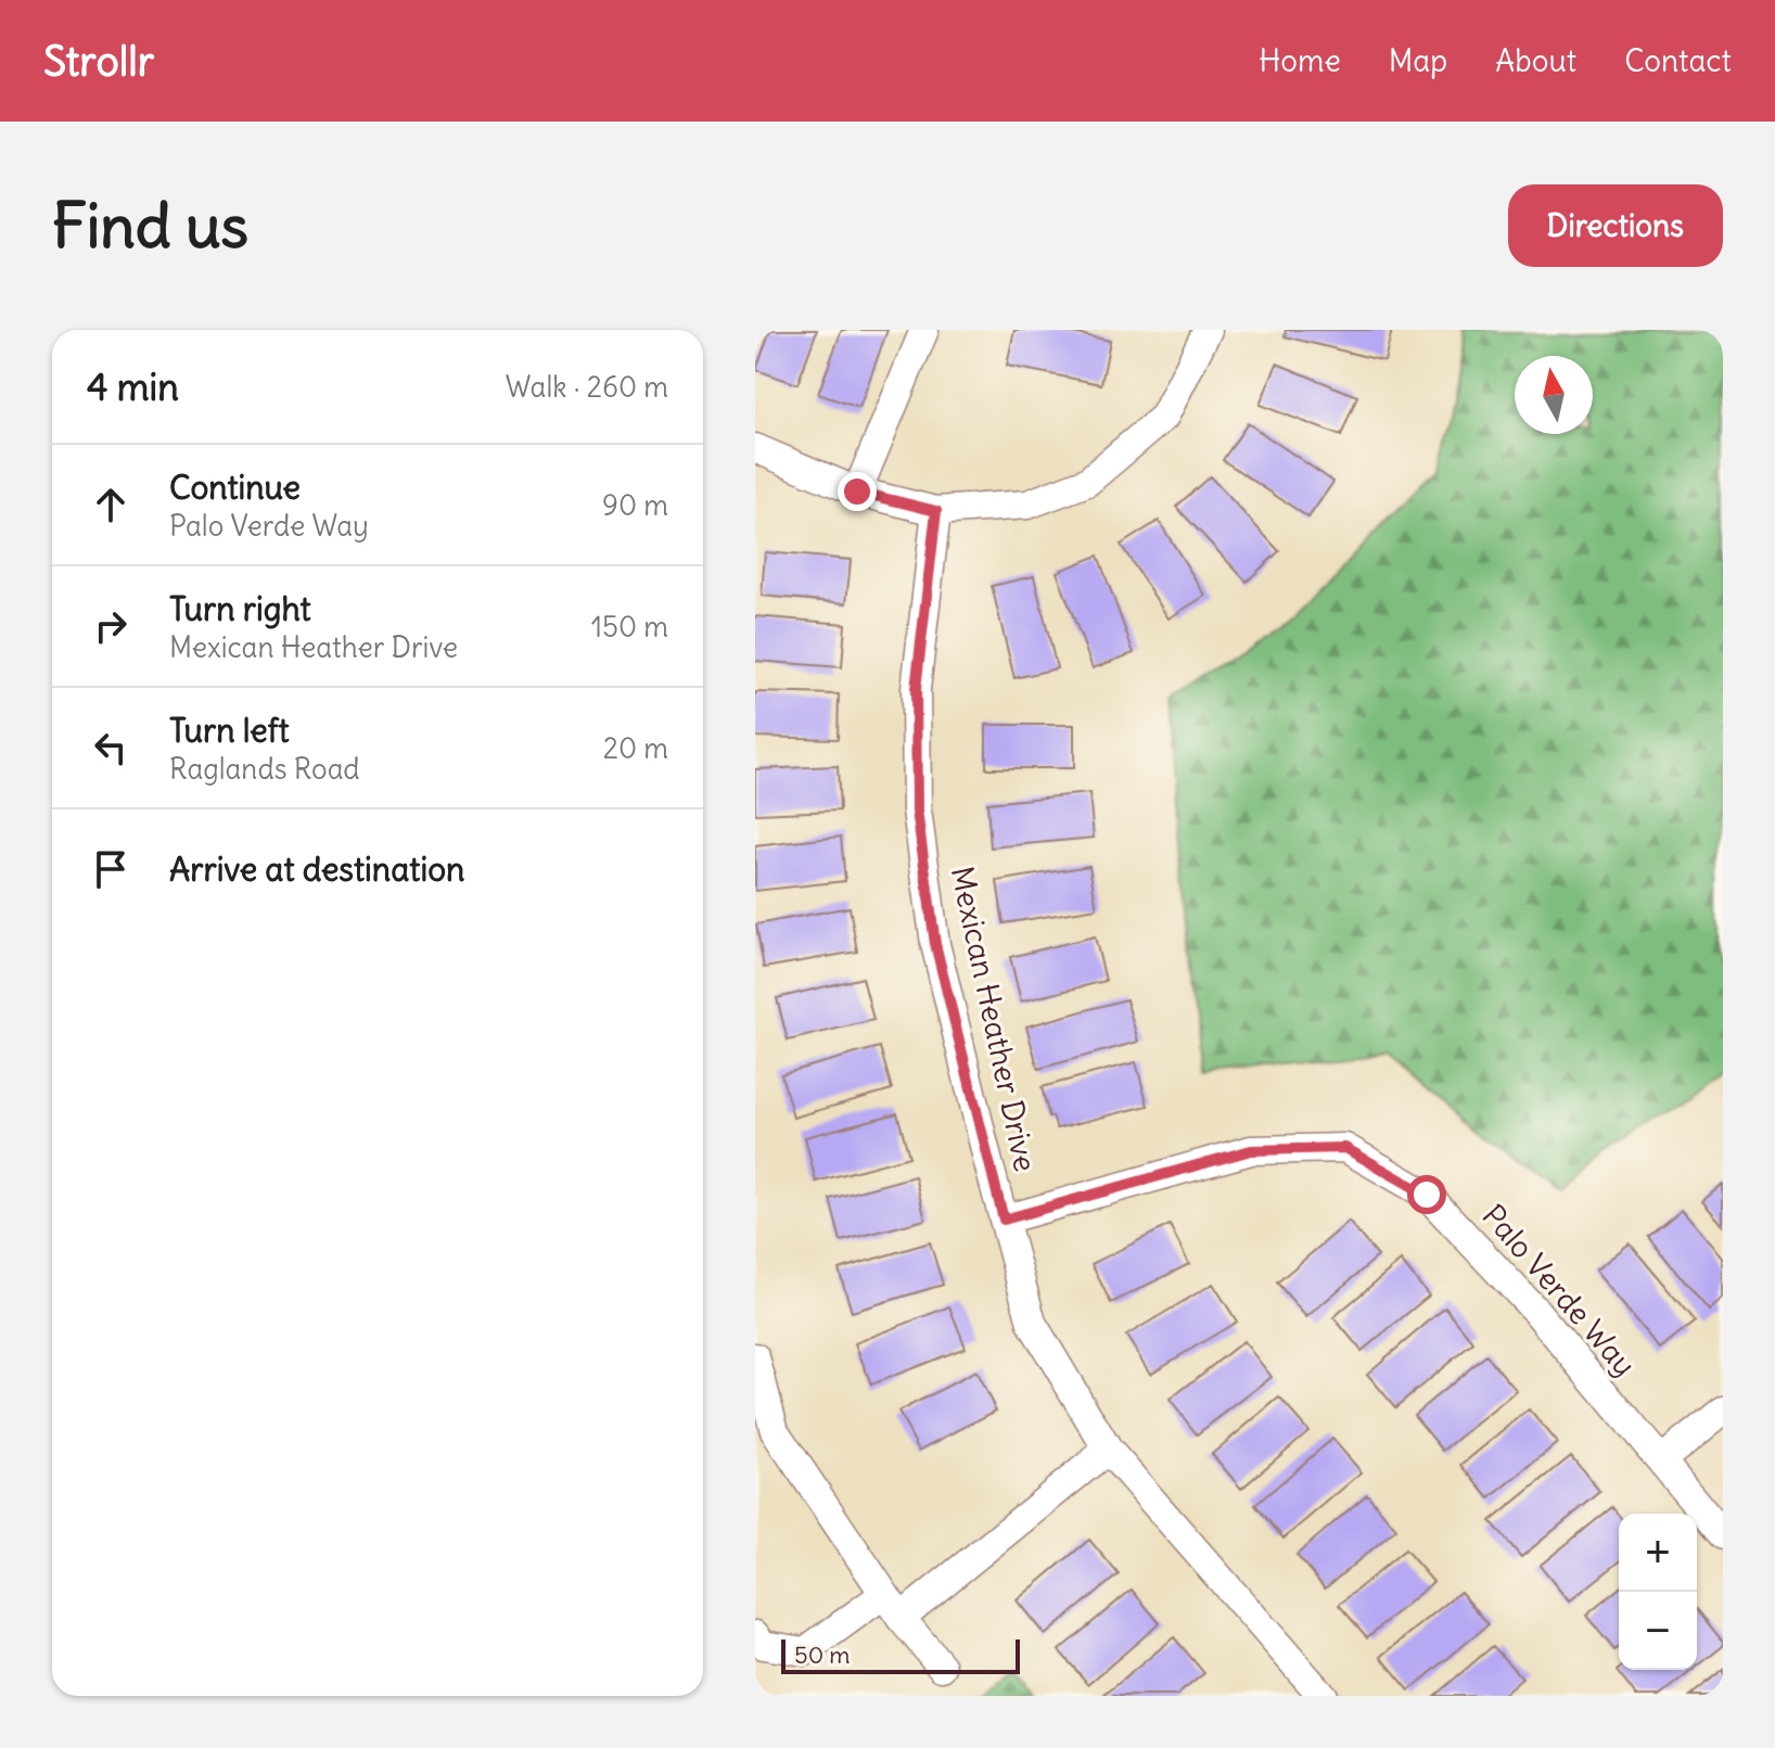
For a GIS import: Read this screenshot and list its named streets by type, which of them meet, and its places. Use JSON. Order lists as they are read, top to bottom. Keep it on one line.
{"streets":{"street":["Mexican Heather Drive","Palo Verde Way"]},"crossings":[["Mexican Heather Drive","Palo Verde Way"]],"scale_bar":"50 m","north":"top","page":{"header":"Strollr","nav":["Home","Map","About","Contact"],"buttons":"Directions","title":"Find us","heading":["4 min","Walk · 260 m"],"list":[["Continue","Palo Verde Way","90 m"],["Turn right","Mexican Heather Drive","150 m"],["Turn left","Raglands Road","20 m"],"Arrive at destination"],"map_buttons":["+","−"],"scale":"50 m"}}
